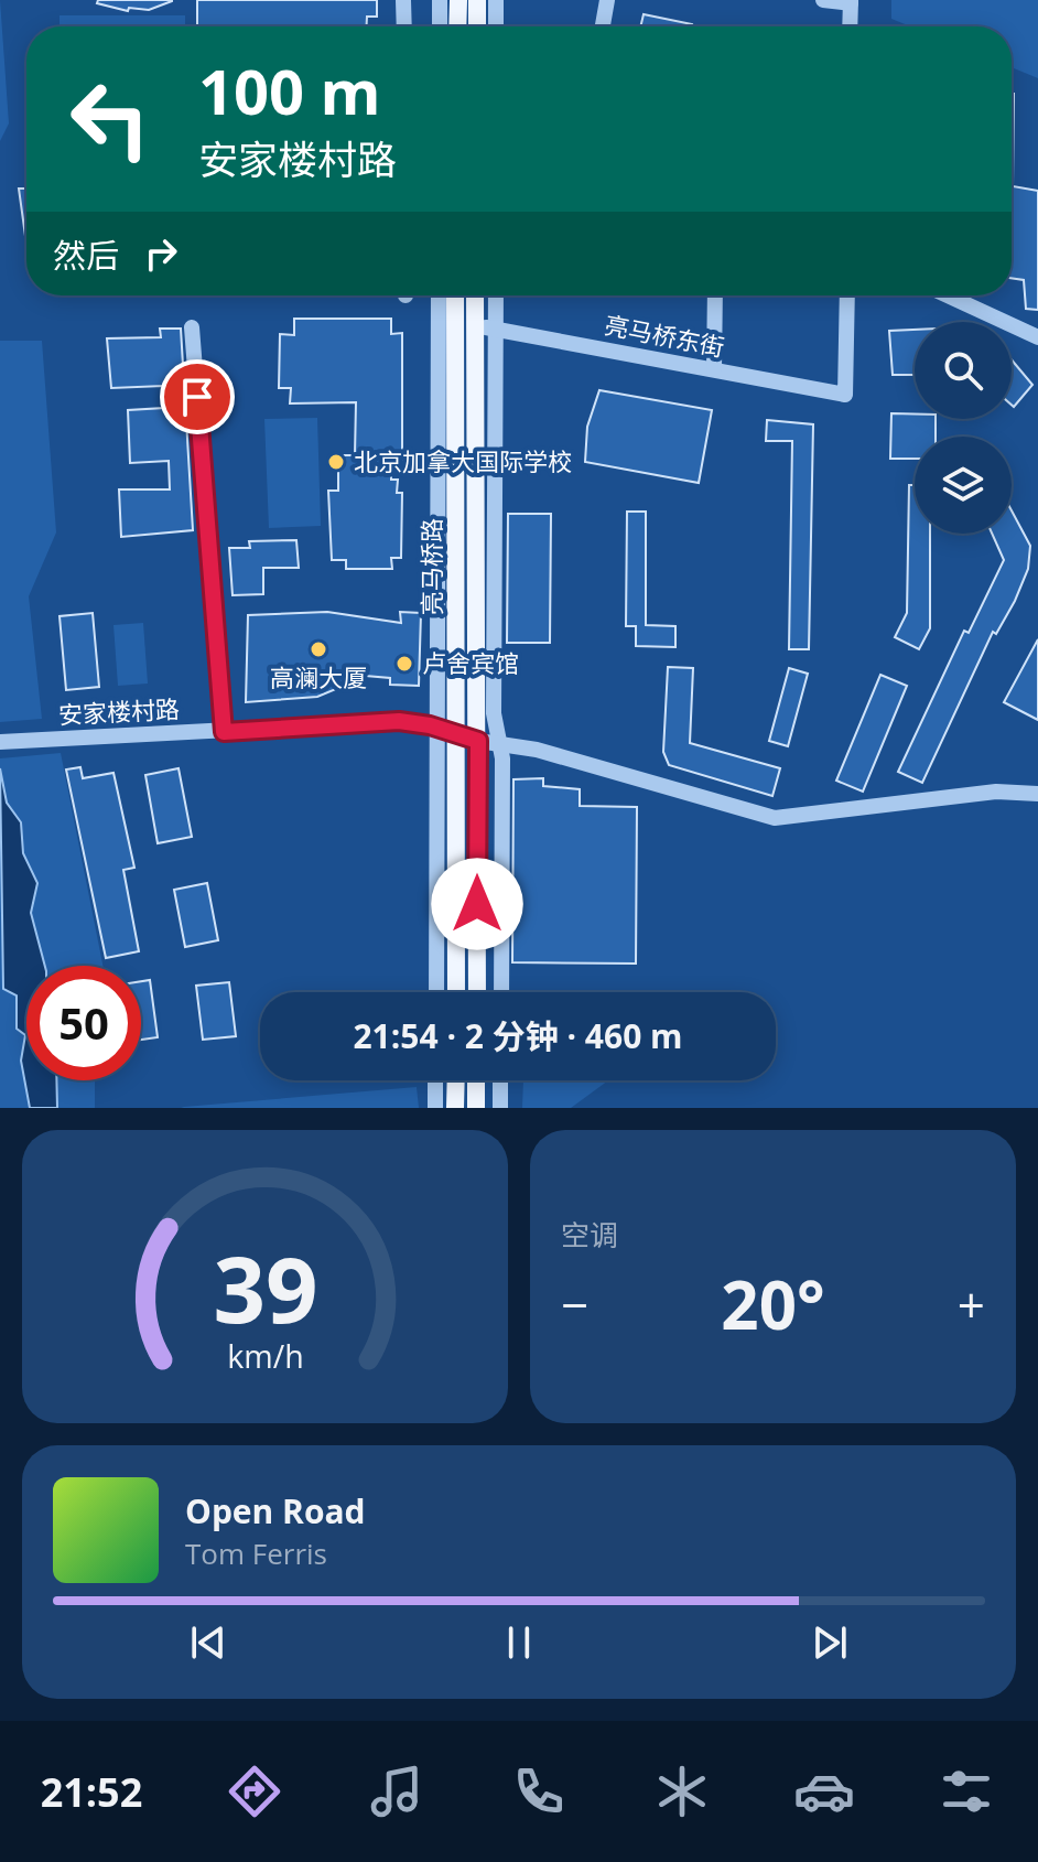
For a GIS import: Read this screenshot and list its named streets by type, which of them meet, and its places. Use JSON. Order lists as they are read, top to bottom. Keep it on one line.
{"streets":{"main road":["亮马桥路"],"street":["亮马桥东街","安家楼村路"]},"crossings":[["亮马桥东街","亮马桥路"],["亮马桥路","安家楼村路"]],"places":["北京加拿大国际学校","高澜大厦","卢舍宾馆"],"page":{"turn":["100 m","安家楼村路"],"then":"然后","limit":"50","trip":"21:54 · 2 分钟 · 460 m","tile":"空调","heat":["−","20°","+"],"song":["Open Road","Tom Ferris"],"tabs":"21:52","gauge":["39","km/h"]}}
